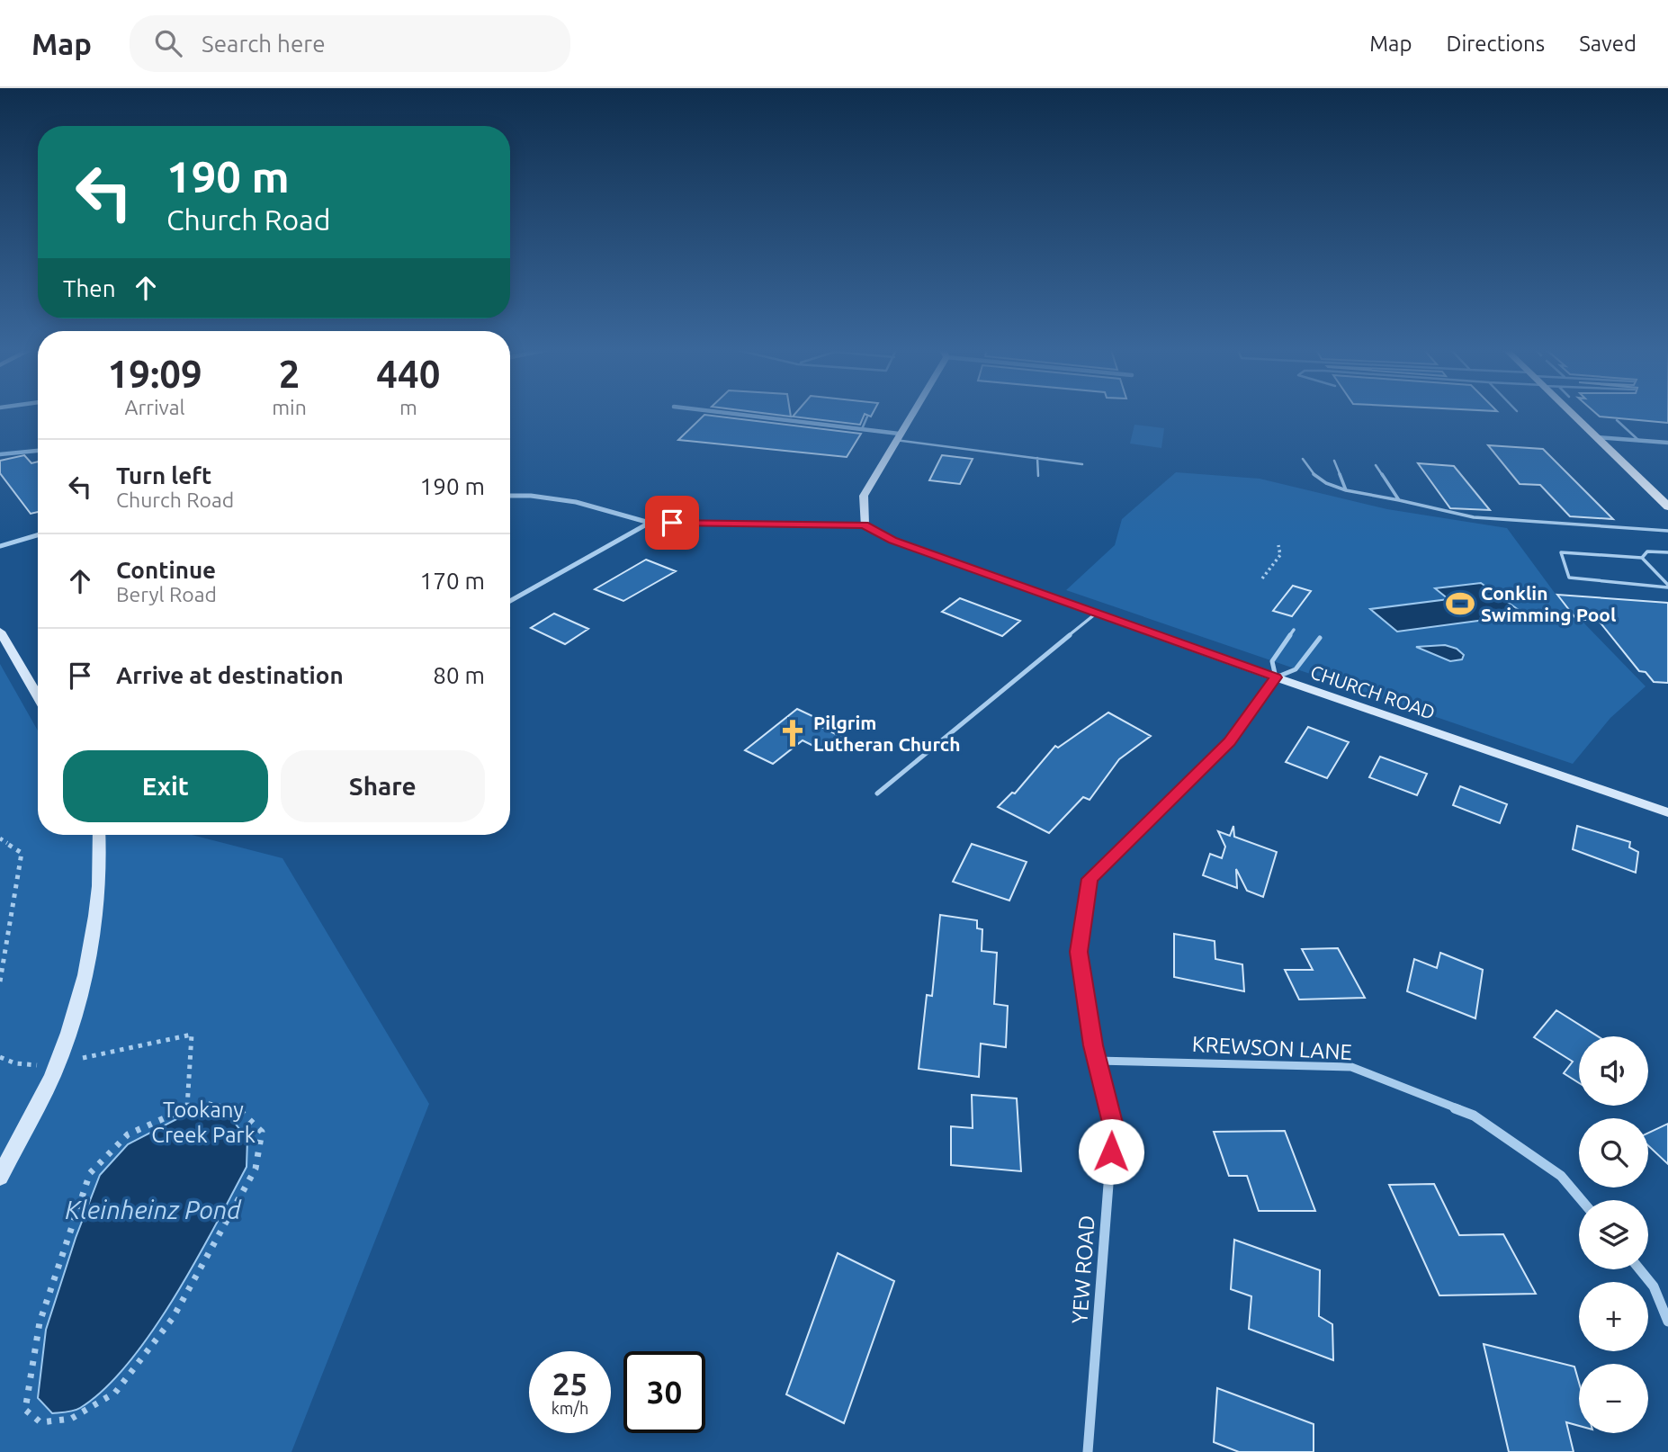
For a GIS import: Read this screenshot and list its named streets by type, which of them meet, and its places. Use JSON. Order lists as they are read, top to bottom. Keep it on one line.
{"streets":{"street":["CHURCH ROAD","KREWSON LANE","YEW ROAD"]},"crossings":[["CHURCH ROAD","YEW ROAD"],["KREWSON LANE","YEW ROAD"]],"water":["Kleinheinz Pond"],"parks":["Tookany Creek Park"],"places":{"sports":["Conklin Swimming Pool"],"church":["Pilgrim Lutheran Church"]},"page":{"header":"Map","search":"Search here","nav":["Map","Directions","Saved"],"turn":["190 m","Church Road"],"then":"Then","eta":["19:09","Arrival","2","min","440","m"],"list":[{"name":"Turn left","note":"Church Road","value":"190 m"},{"name":"Continue","note":"Beryl Road","value":"170 m"},{"name":"Arrive at destination","value":"80 m"}],"buttons":["Exit","Share"],"map_buttons":["+","−"],"speed":"25 km/h","limit":"30"}}
